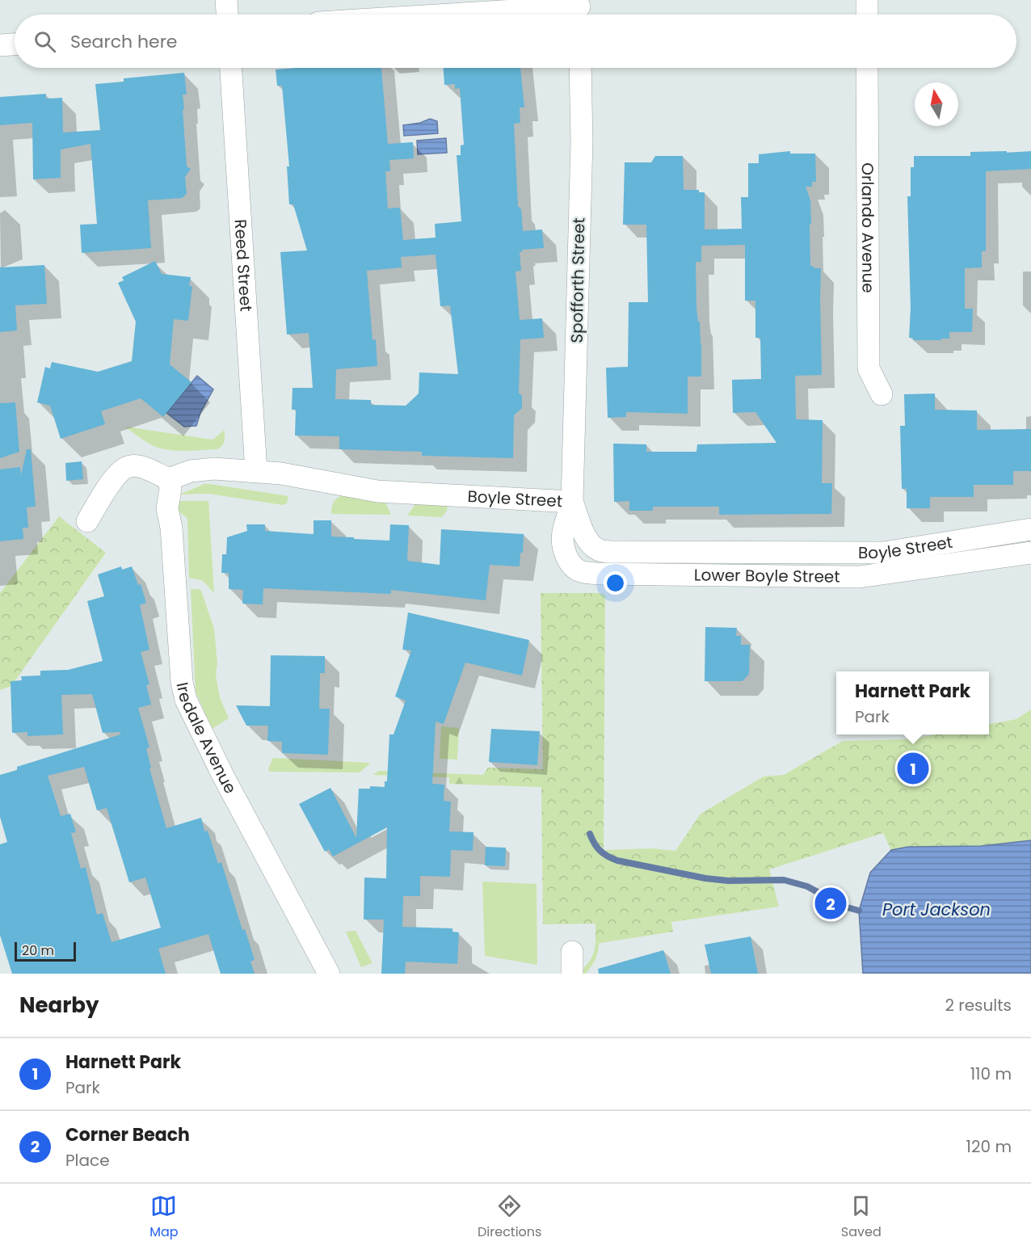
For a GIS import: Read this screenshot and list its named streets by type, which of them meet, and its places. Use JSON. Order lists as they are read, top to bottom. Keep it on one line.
{"streets":{"street":["Orlando Avenue","Reed Street","Spofforth Street","Boyle Street","Lower Boyle Street","Iredale Avenue"]},"crossings":[["Reed Street","Boyle Street"],["Spofforth Street","Boyle Street"],["Spofforth Street","Lower Boyle Street"],["Boyle Street","Lower Boyle Street"],["Boyle Street","Iredale Avenue"]],"water":["Port Jackson"],"scale_bar":"20 m","north":"top","page":{"search":"Search here","popup":["Harnett Park","Park"],"pins":["1","2"],"scale":"20 m","heading":["Nearby","2 results"],"list":[{"mark":"1","name":"Harnett Park","note":"Park","value":"110 m"},{"mark":"2","name":"Corner Beach","note":"Place","value":"120 m"}],"nav":["Map","Directions","Saved"]}}
